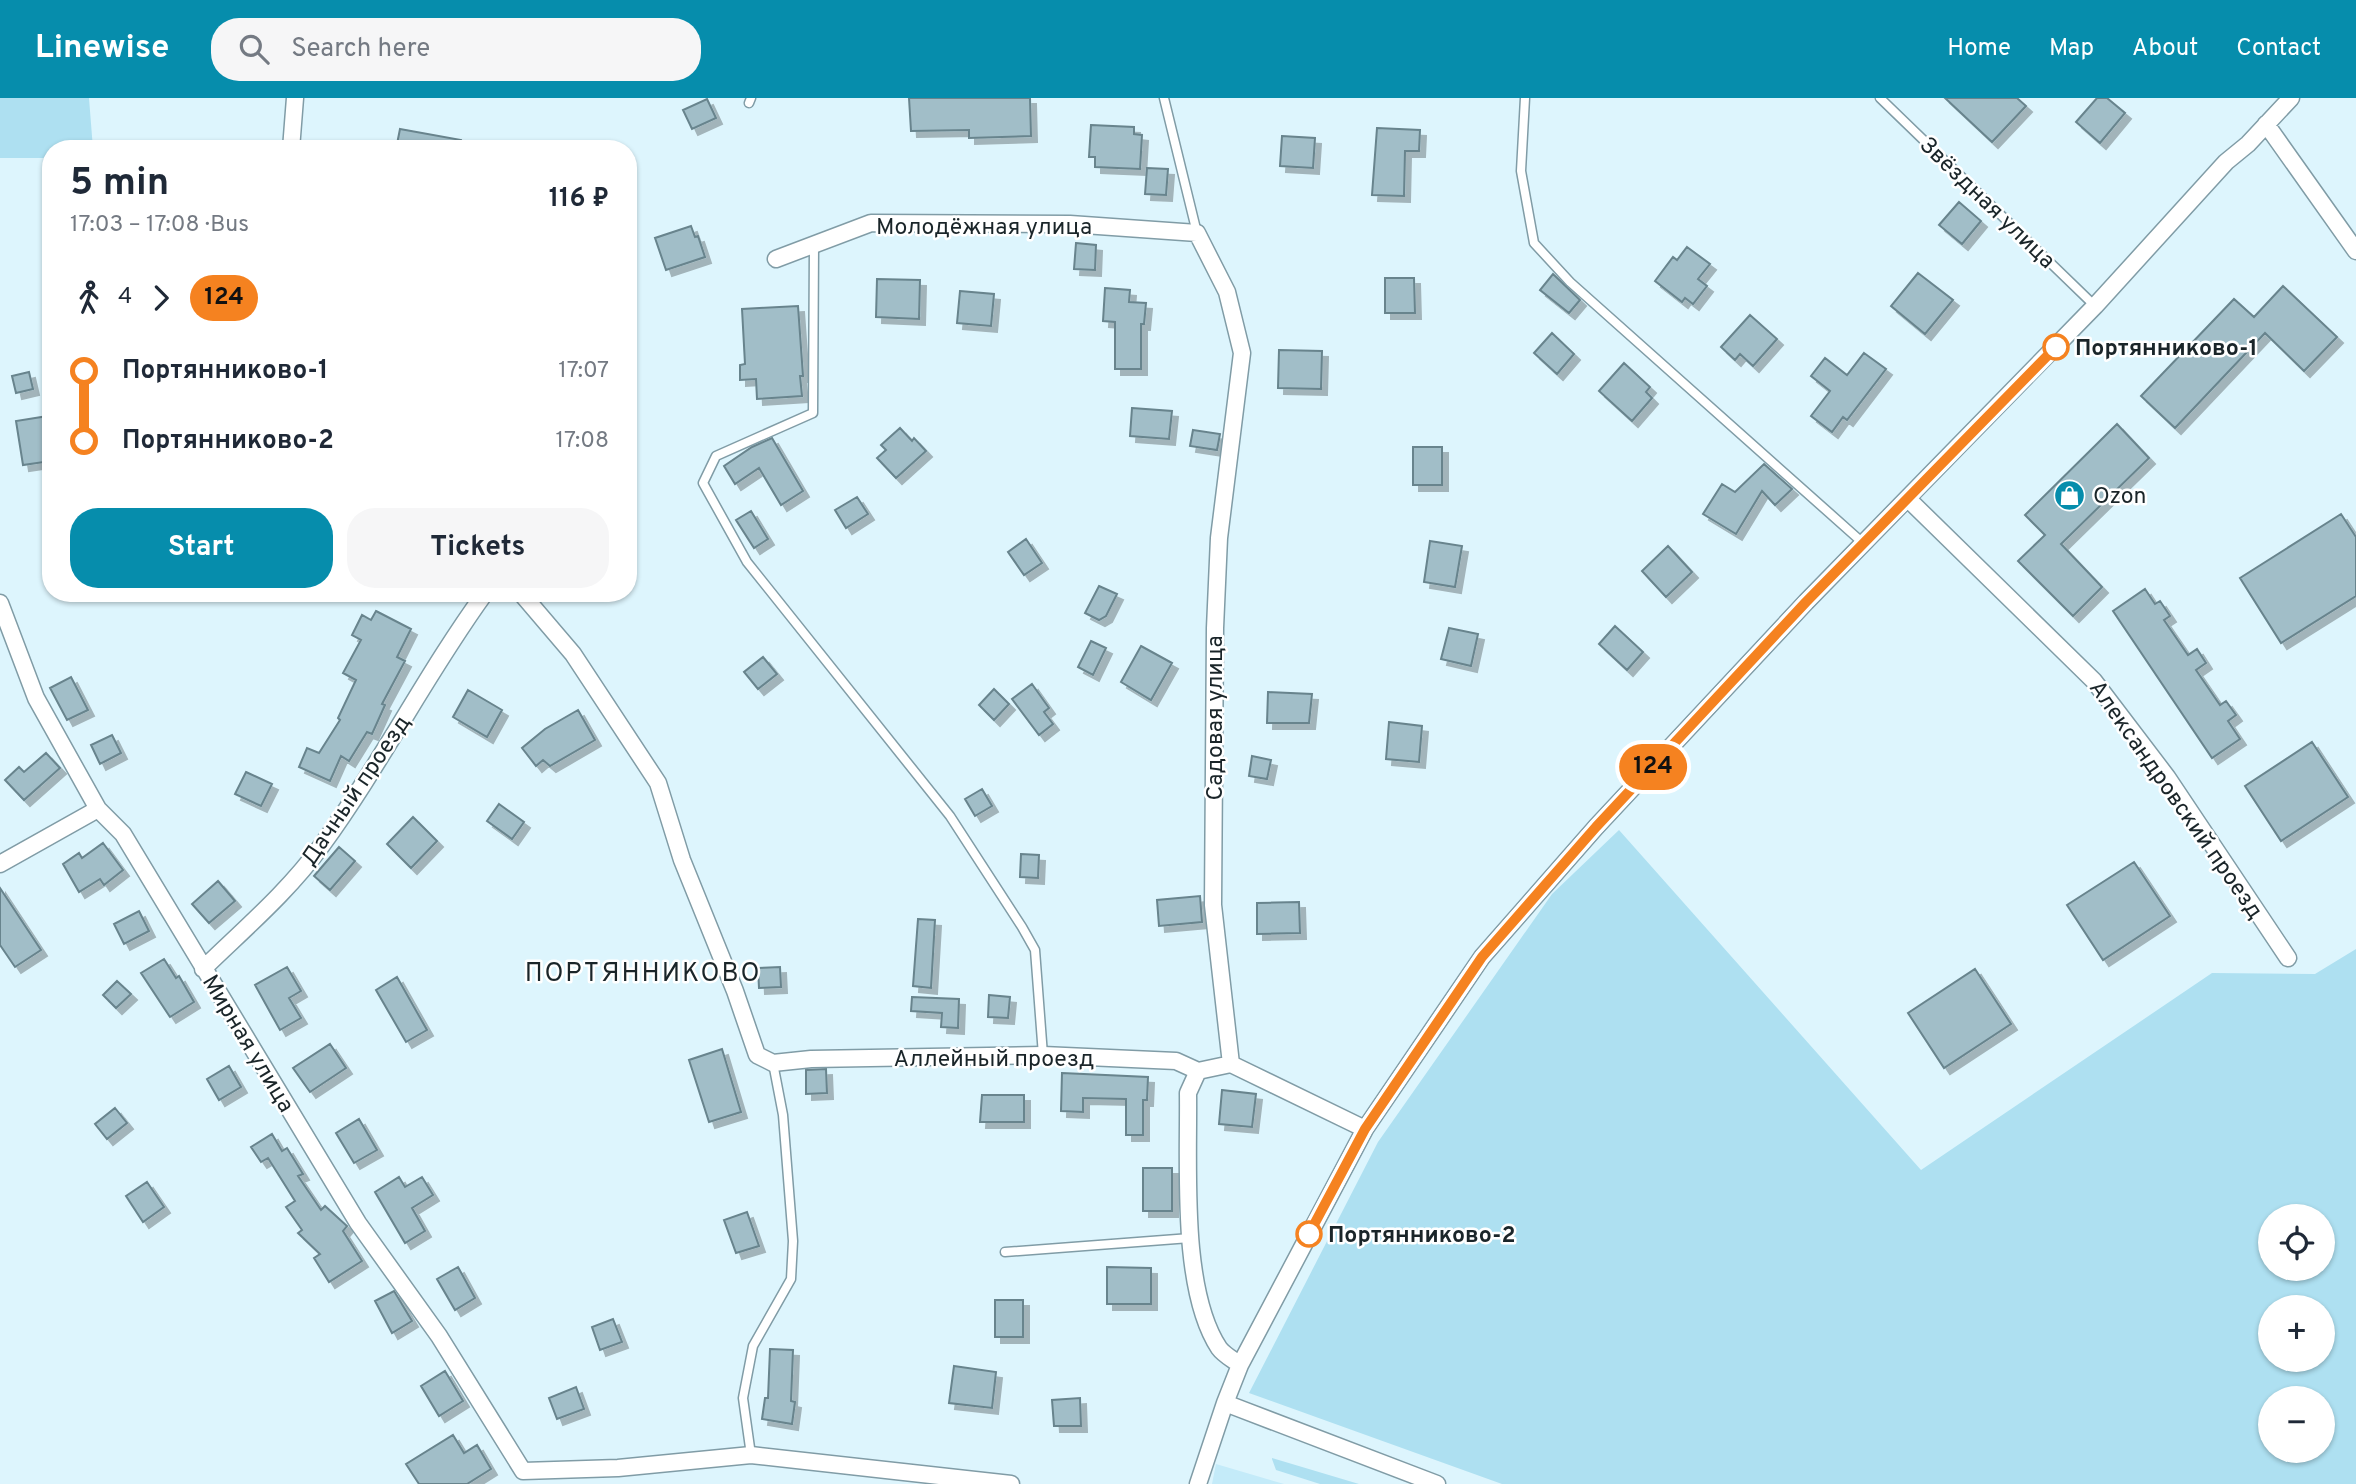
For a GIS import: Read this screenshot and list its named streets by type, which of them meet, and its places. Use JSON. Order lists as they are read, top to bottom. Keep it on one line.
{"streets":{"street":["Молодёжная улица","Садовая улица","Дачный проезд","Александровский проезд","Мирная улица","Аллейный проезд"],"lane":["Звёздная улица"]},"crossings":[["Молодёжная улица","Садовая улица"],["Садовая улица","Аллейный проезд"],["Дачный проезд","Мирная улица"]],"districts":["ПОРТЯННИКОВО"],"places":{"other":["Портянниково-1","Портянниково-2"],"shop":["Ozon"]},"lines":["bus line 124"],"page":{"header":"Linewise","search":"Search here","nav":["Home","Map","About","Contact"],"on_map":"124","heading":["5 min","17:03 – 17:08 · Bus","116 ₽"],"legs":["4","124"],"list":[{"name":"Портянниково-1","value":"17:07"},{"name":"Портянниково-2","value":"17:08"}],"buttons":["Start","Tickets"],"map_buttons":["+","−"]}}
